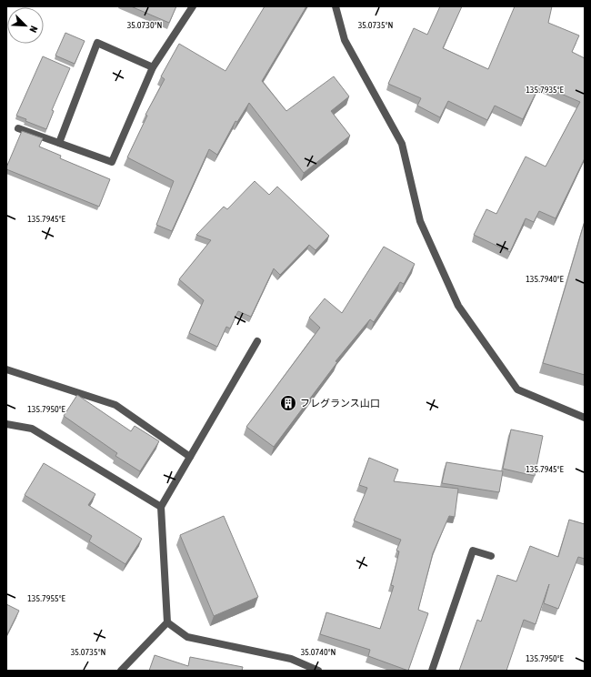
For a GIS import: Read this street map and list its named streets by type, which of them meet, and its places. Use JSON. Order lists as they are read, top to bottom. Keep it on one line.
{"places":{"building":["フレグランス山口"]},"north":"bottom right","coordinates":["35.0730°N","35.0735°N","135.7935°E","135.7945°E","135.7940°E","135.7950°E","135.7955°E","35.0740°N"]}
